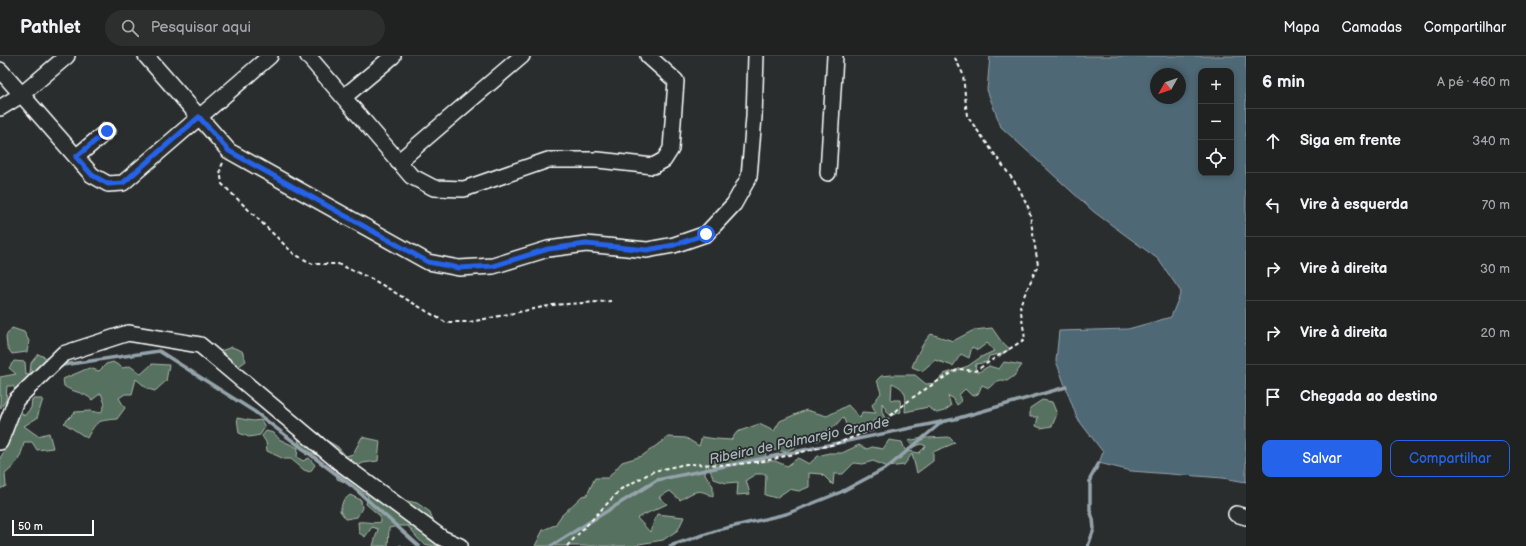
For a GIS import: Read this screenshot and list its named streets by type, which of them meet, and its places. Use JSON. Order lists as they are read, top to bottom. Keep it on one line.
{"water":["Ribeira de Palmarejo Grande"],"scale_bar":"50 m","north":"bottom left","page":{"header":"Pathlet","search":"Pesquisar aqui","nav":["Mapa","Camadas","Compartilhar"],"heading":["6 min","A pé · 460 m"],"map_buttons":["+","−"],"list":[["Siga em frente","340 m"],["Vire à esquerda","70 m"],["Vire à direita","30 m"],["Vire à direita","20 m"],"Chegada ao destino"],"buttons":["Salvar","Compartilhar"],"scale":"50 m"}}
